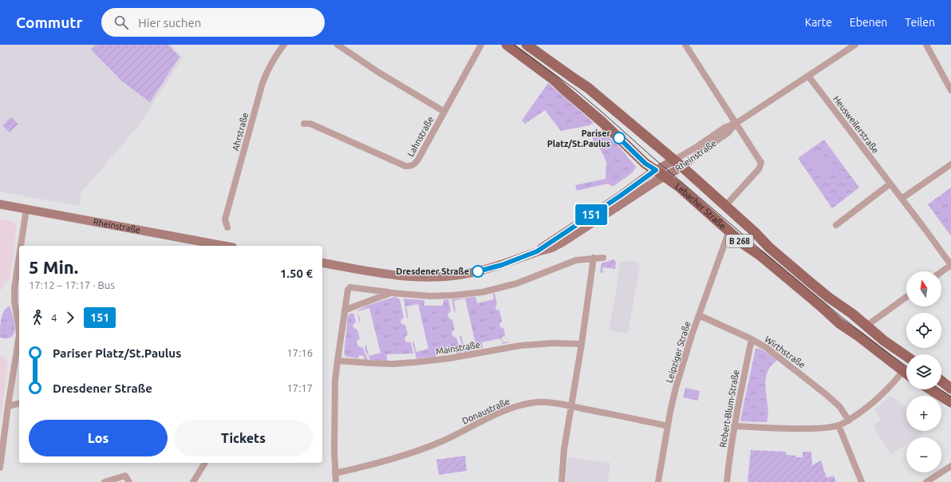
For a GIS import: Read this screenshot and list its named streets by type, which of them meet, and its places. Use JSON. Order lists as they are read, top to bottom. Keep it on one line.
{"streets":{"main road":["Lebacher Straße","B 268"],"street":["Heusweilerstraße","Ahrstraße","Lahnstraße","Rheinstraße","Mainstraße","Leipziger Straße","Wirthstraße","Robert-Blum-Straße","Donaustraße"]},"crossings":[["Heusweilerstraße","Rheinstraße"],["Rheinstraße","Lebacher Straße"],["Lebacher Straße","B 268"],["Lebacher Straße","Leipziger Straße"],["Leipziger Straße","Wirthstraße"],["Leipziger Straße","Donaustraße"],["Wirthstraße","Robert-Blum-Straße"]],"places":["Pariser Platz/St.Paulus","Dresdener Straße"],"lines":["bus line 151"],"north":"top","page":{"header":"Commutr","search":"Hier suchen","nav":["Karte","Ebenen","Teilen"],"on_map":"151","heading":["5 Min.","17:12 – 17:17 · Bus","1.50 €"],"map_buttons":["+","−"],"legs":["4","151"],"list":[{"name":"Pariser Platz/St.Paulus","value":"17:16"},{"name":"Dresdener Straße","value":"17:17"}],"buttons":["Los","Tickets"]}}
